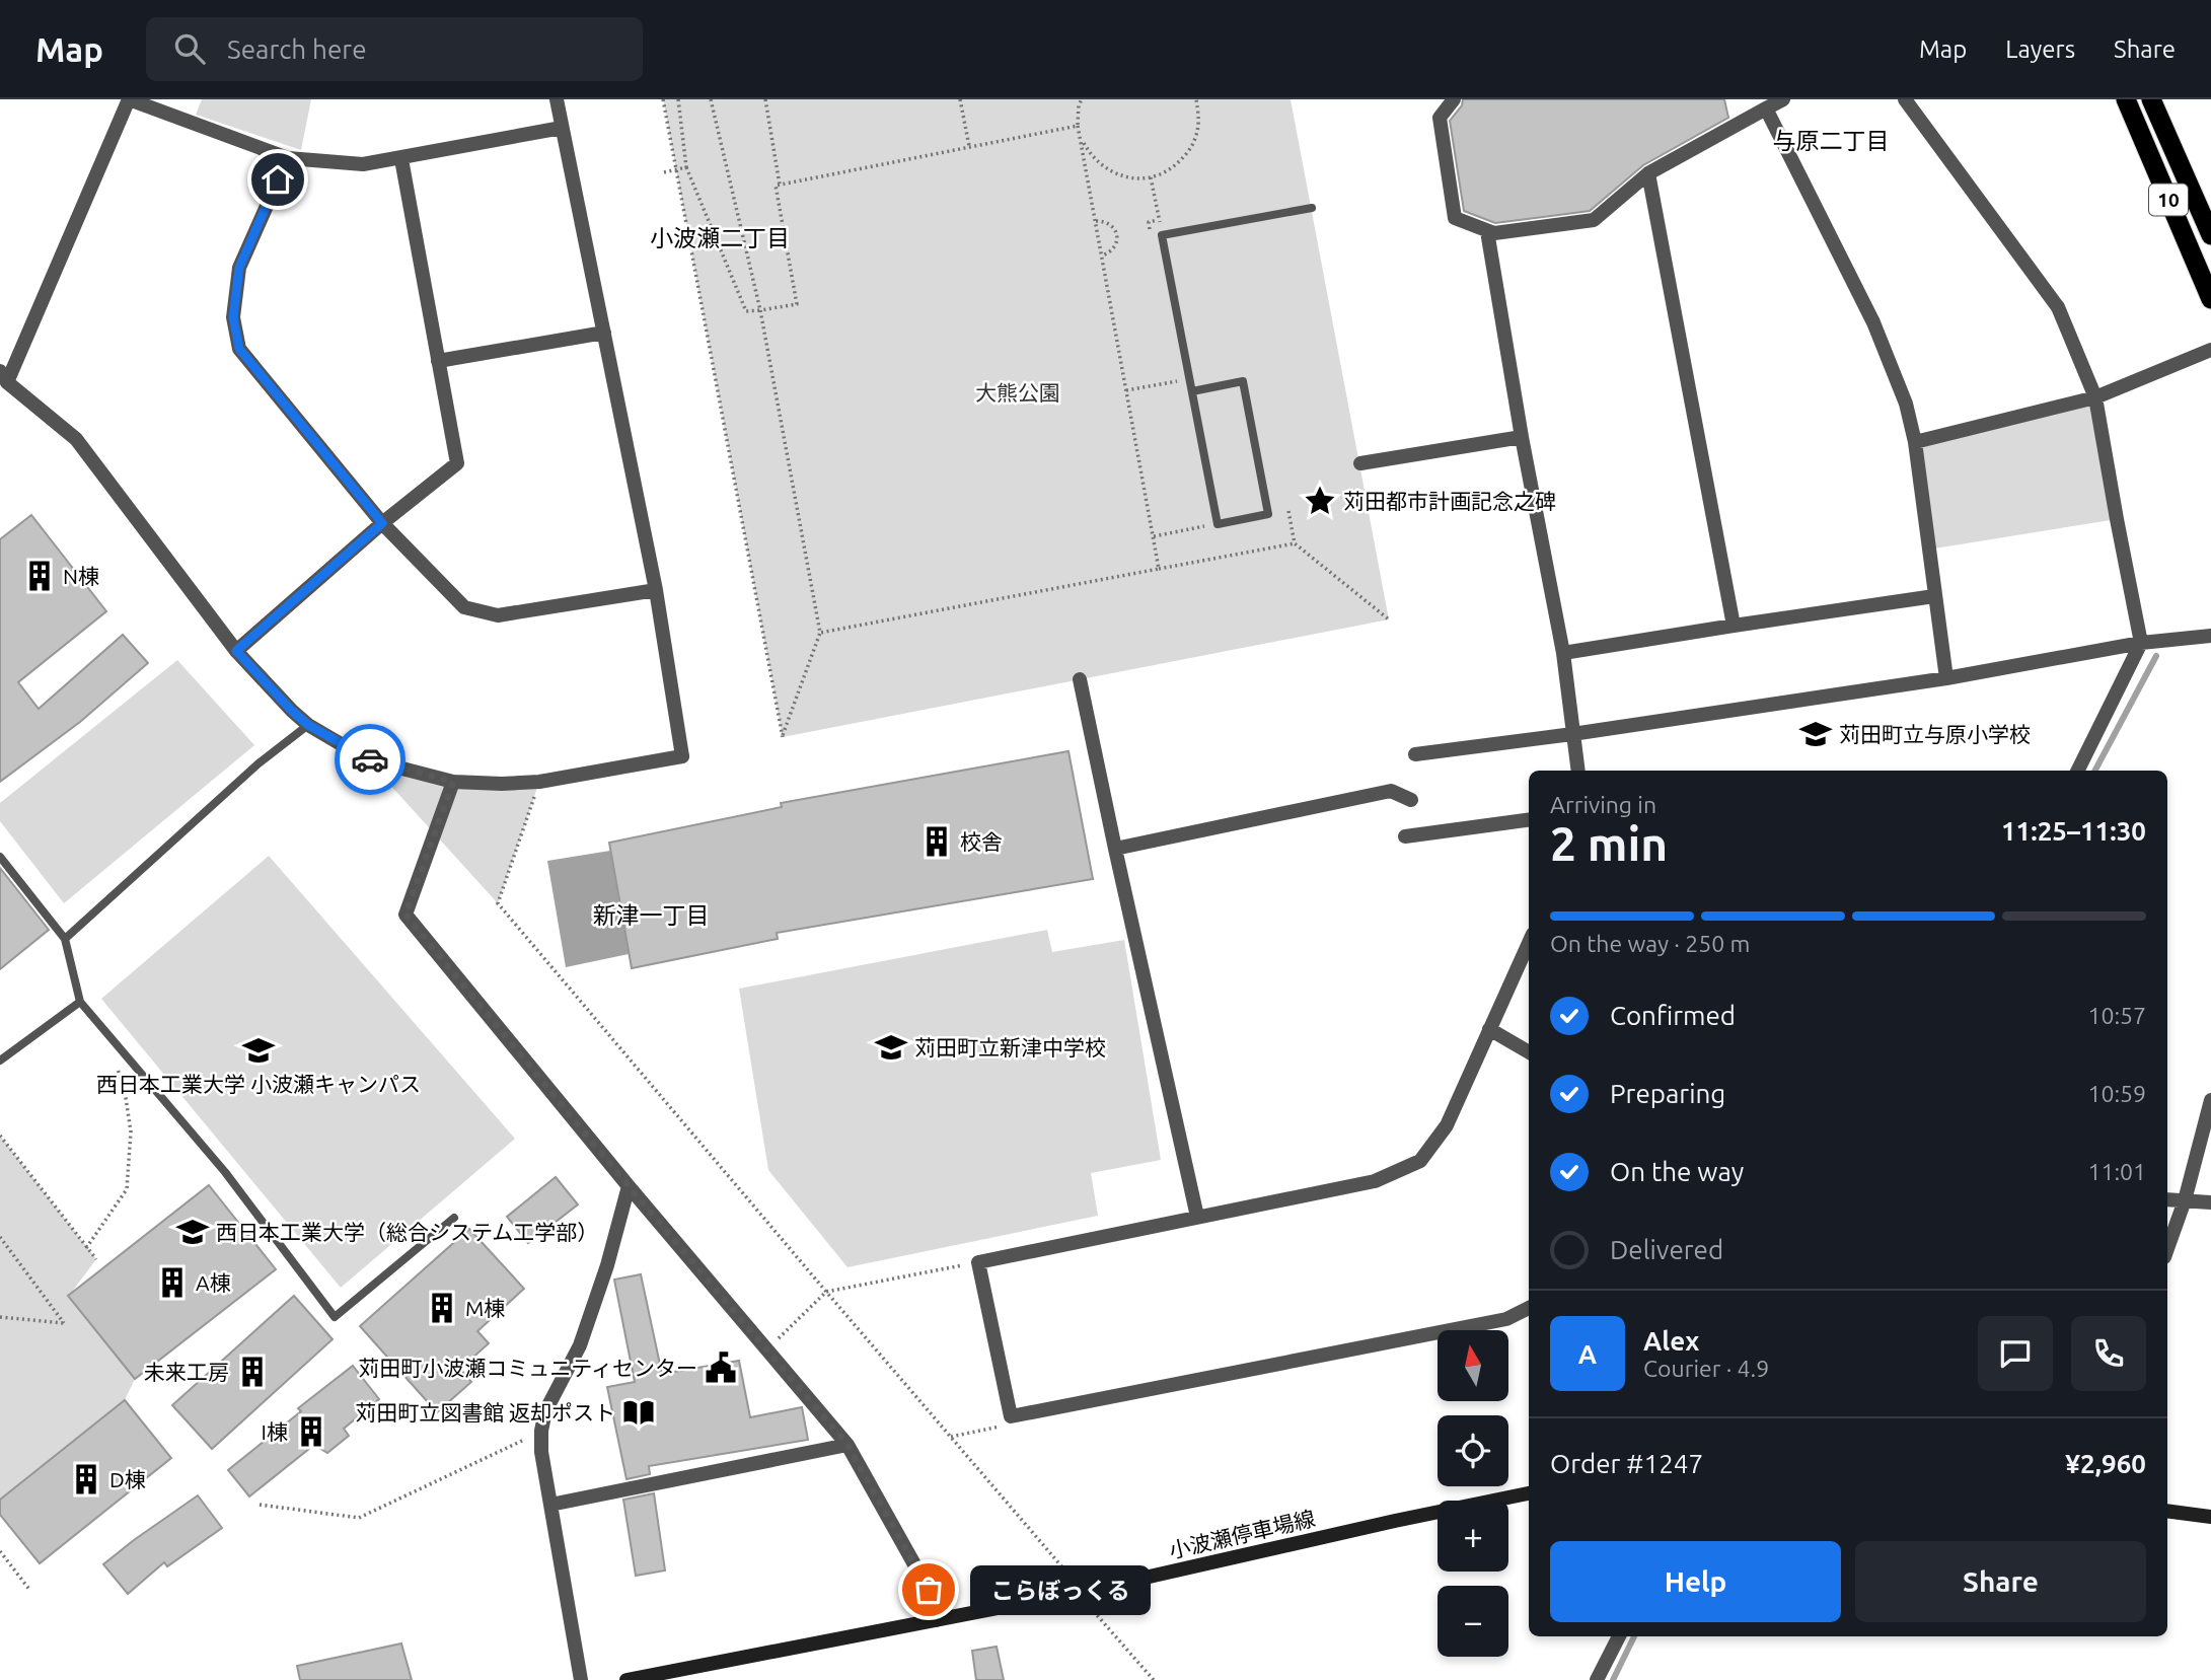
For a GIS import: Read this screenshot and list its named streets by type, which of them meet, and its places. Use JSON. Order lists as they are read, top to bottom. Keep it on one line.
{"streets":{"highway":["10"],"main road":["小波瀬停車場線"]},"districts":["与原二丁目","小波瀬二丁目","新津一丁目"],"parks":["大熊公園"],"places":{"place":["苅田都市計画記念之碑"],"building":["N棟","校舎","A棟","M棟","未来工房","I棟","D棟"],"school or university":["苅田町立与原小学校","苅田町立新津中学校","西日本工業大学 小波瀬キャンパス","西日本工業大学（総合システム工学部）"],"public building":["苅田町小波瀬コミュニティセンター"],"library":["苅田町立図書館 返却ポスト"],"other":["こらぼっくる"]},"north":"top","page":{"header":"Map","search":"Search here","nav":["Map","Layers","Share"],"heading":["2 min","Arriving in","11:25–11:30"],"panel":["Alex","Courier · 4.9","Order #1247","¥2,960"],"bar":"On the way · 250 m","list":[["Confirmed","10:57"],["Preparing","10:59"],["On the way","11:01"],"Delivered"],"round":"A","map_buttons":["+","−"],"buttons":["Help","Share"],"bubble":"こらぼっくる"}}
